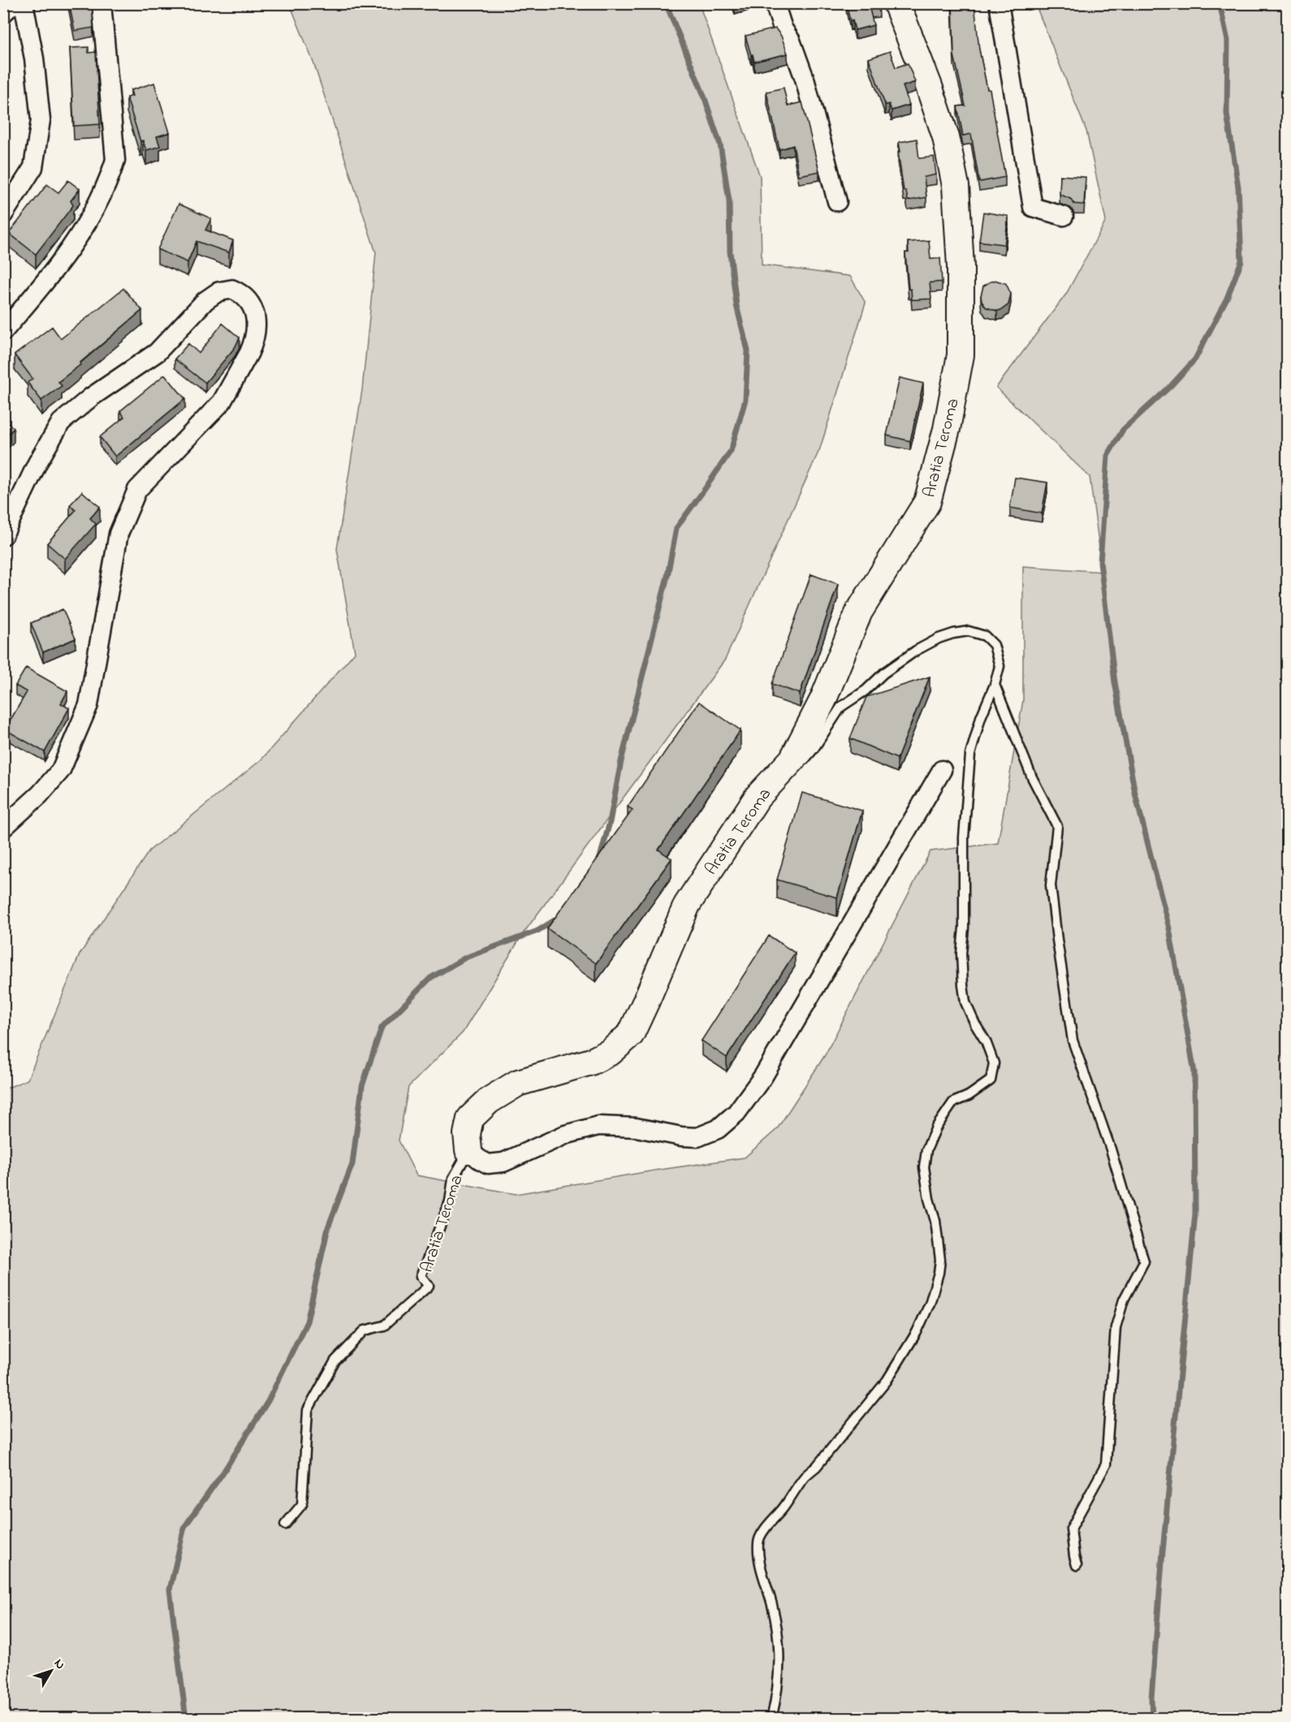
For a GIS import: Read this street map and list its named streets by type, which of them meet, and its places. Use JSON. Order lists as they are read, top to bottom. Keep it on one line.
{"streets":{"main road":["Aratia Teroma"]},"north":"top right"}
